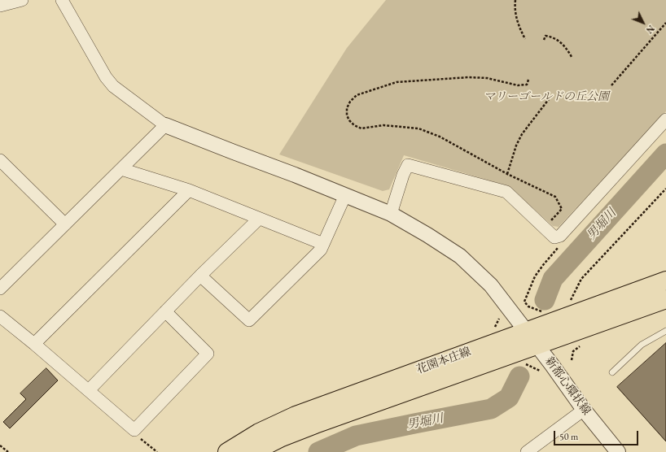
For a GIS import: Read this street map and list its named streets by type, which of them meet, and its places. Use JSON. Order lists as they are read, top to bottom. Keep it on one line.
{"streets":{"main road":["花園本庄線"],"street":["新都心環状線"]},"crossings":[["花園本庄線","新都心環状線"]],"water":["男堀川"],"parks":["マリーゴールドの丘公園"],"scale_bar":"50 m","north":"bottom right"}
